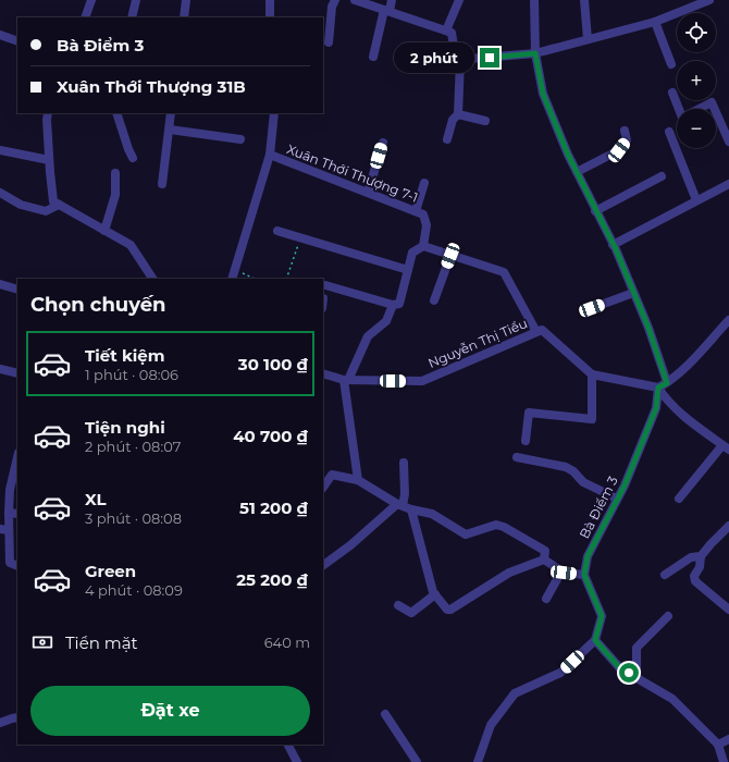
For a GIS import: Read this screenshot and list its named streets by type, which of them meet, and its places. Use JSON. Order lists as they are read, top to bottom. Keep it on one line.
{"streets":{"street":["Xuân Thới Thượng 7-1","Nguyễn Thị Tiểu","Bà Điểm 3"]},"page":{"map_buttons":["+","−"],"banner":["Bà Điểm 3","Xuân Thới Thượng 31B"],"bubble":"2 phút","heading":"Chọn chuyến","list":[{"name":"Tiết kiệm","note":"1 phút · 08:06","value":"30 100 ₫"},{"name":"Tiện nghi","note":"2 phút · 08:07","value":"40 700 ₫"},{"name":"XL","note":"3 phút · 08:08","value":"51 200 ₫"},{"name":"Green","note":"4 phút · 08:09","value":"25 200 ₫"}],"pay":["Tiền mặt","640 m"],"buttons":"Đặt xe"}}
